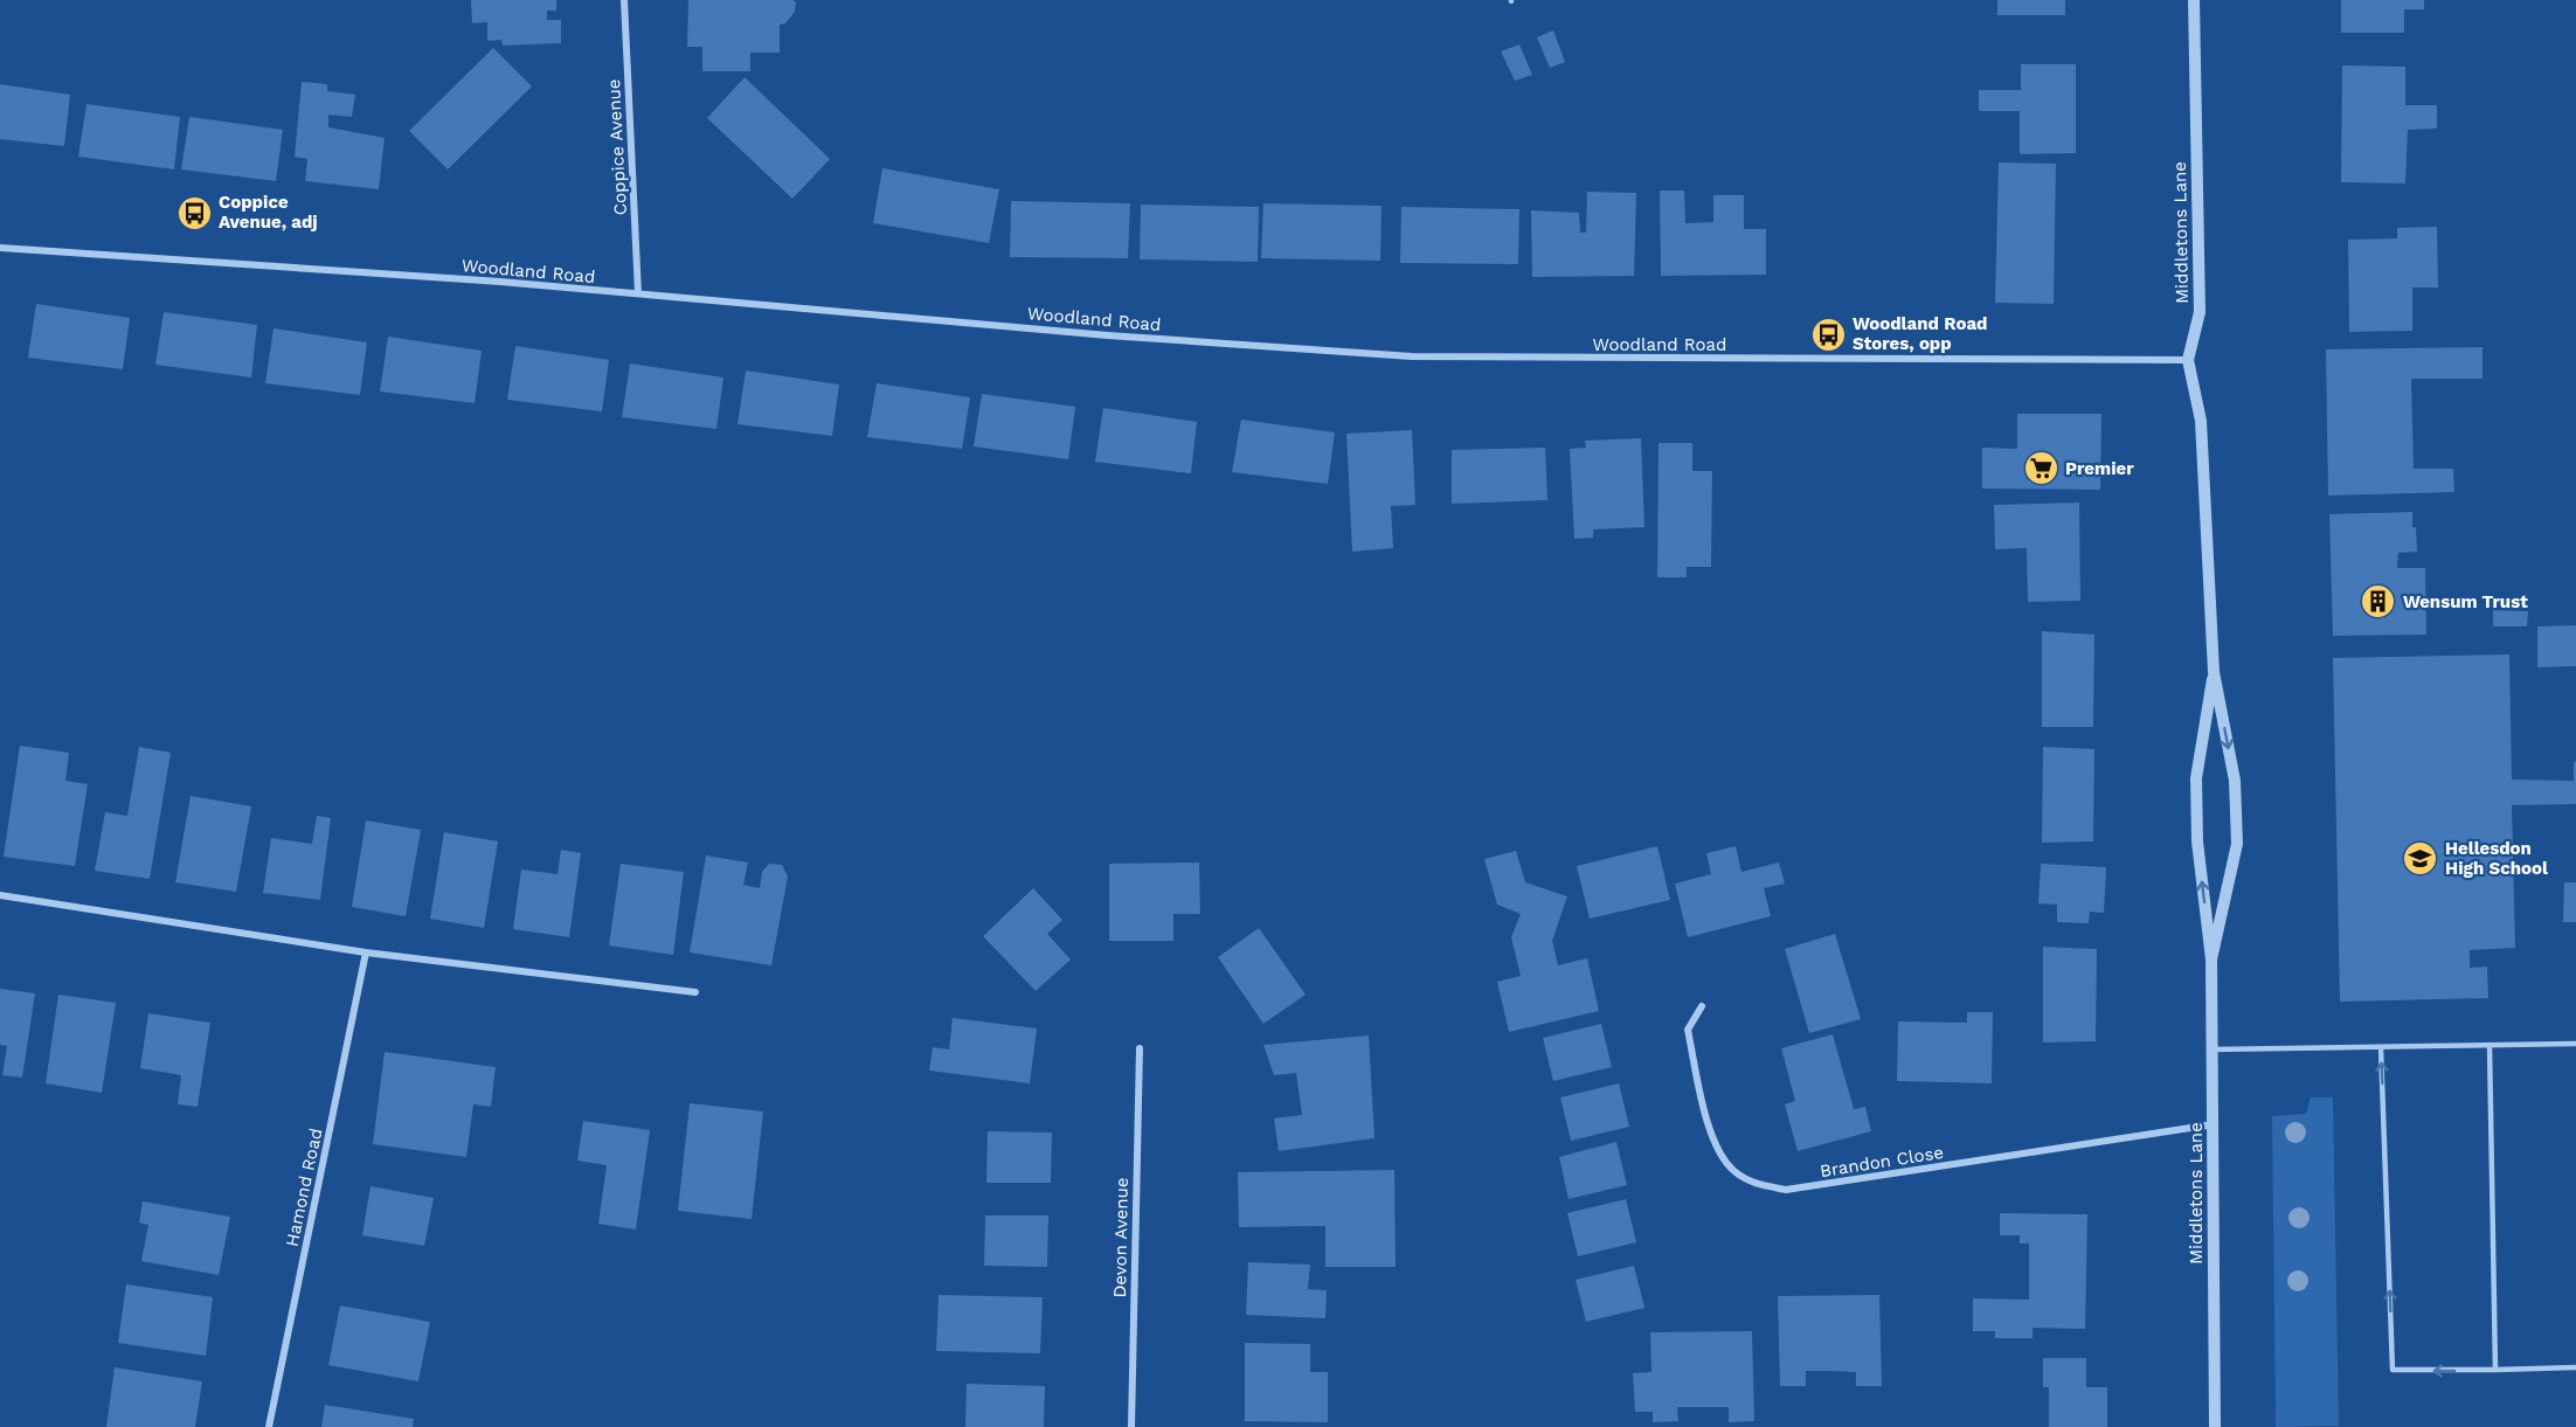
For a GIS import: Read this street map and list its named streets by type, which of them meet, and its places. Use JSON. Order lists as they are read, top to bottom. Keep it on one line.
{"streets":{"street":["Coppice Avenue","Middletons Lane","Woodland Road","Brandon Close","Hamond Road","Devon Avenue"]},"crossings":[["Coppice Avenue","Woodland Road"],["Middletons Lane","Woodland Road"],["Middletons Lane","Brandon Close"]],"places":{"bus stop":["Coppice Avenue, adj","Woodland Road Stores, opp"],"supermarket":["Premier"],"building":["Wensum Trust"],"school or university":["Hellesdon High School"]}}
